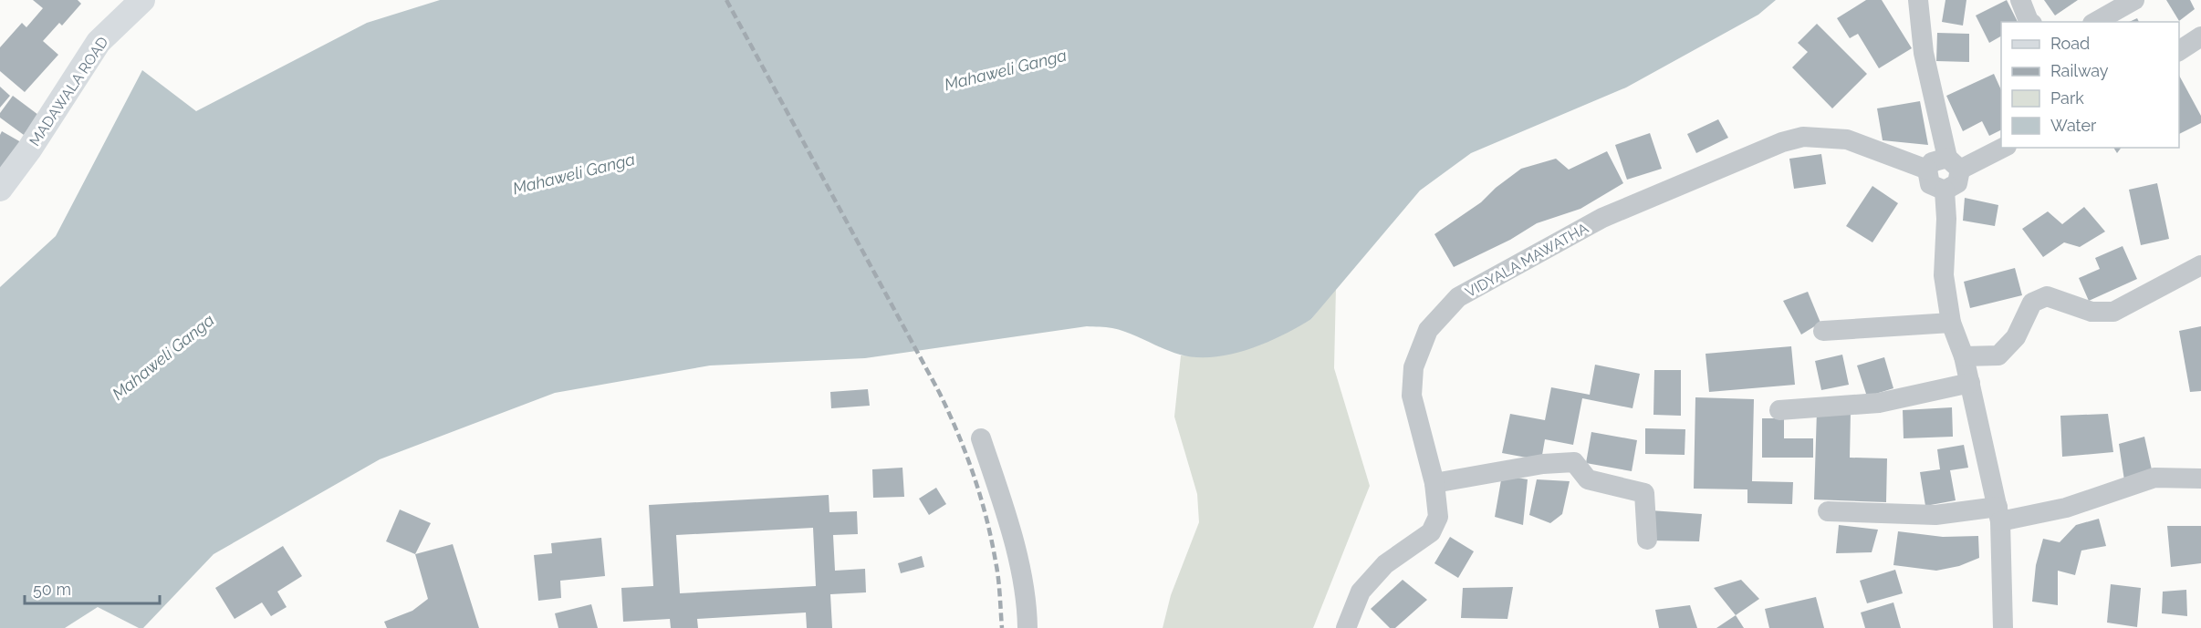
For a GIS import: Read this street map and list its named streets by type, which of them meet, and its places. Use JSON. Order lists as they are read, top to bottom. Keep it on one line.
{"streets":{"main road":["MADAWALA ROAD"],"street":["VIDYALA MAWATHA"]},"water":["Mahaweli Ganga"],"legend":["Road","Railway","Park","Water"],"scale_bar":"50 m"}
